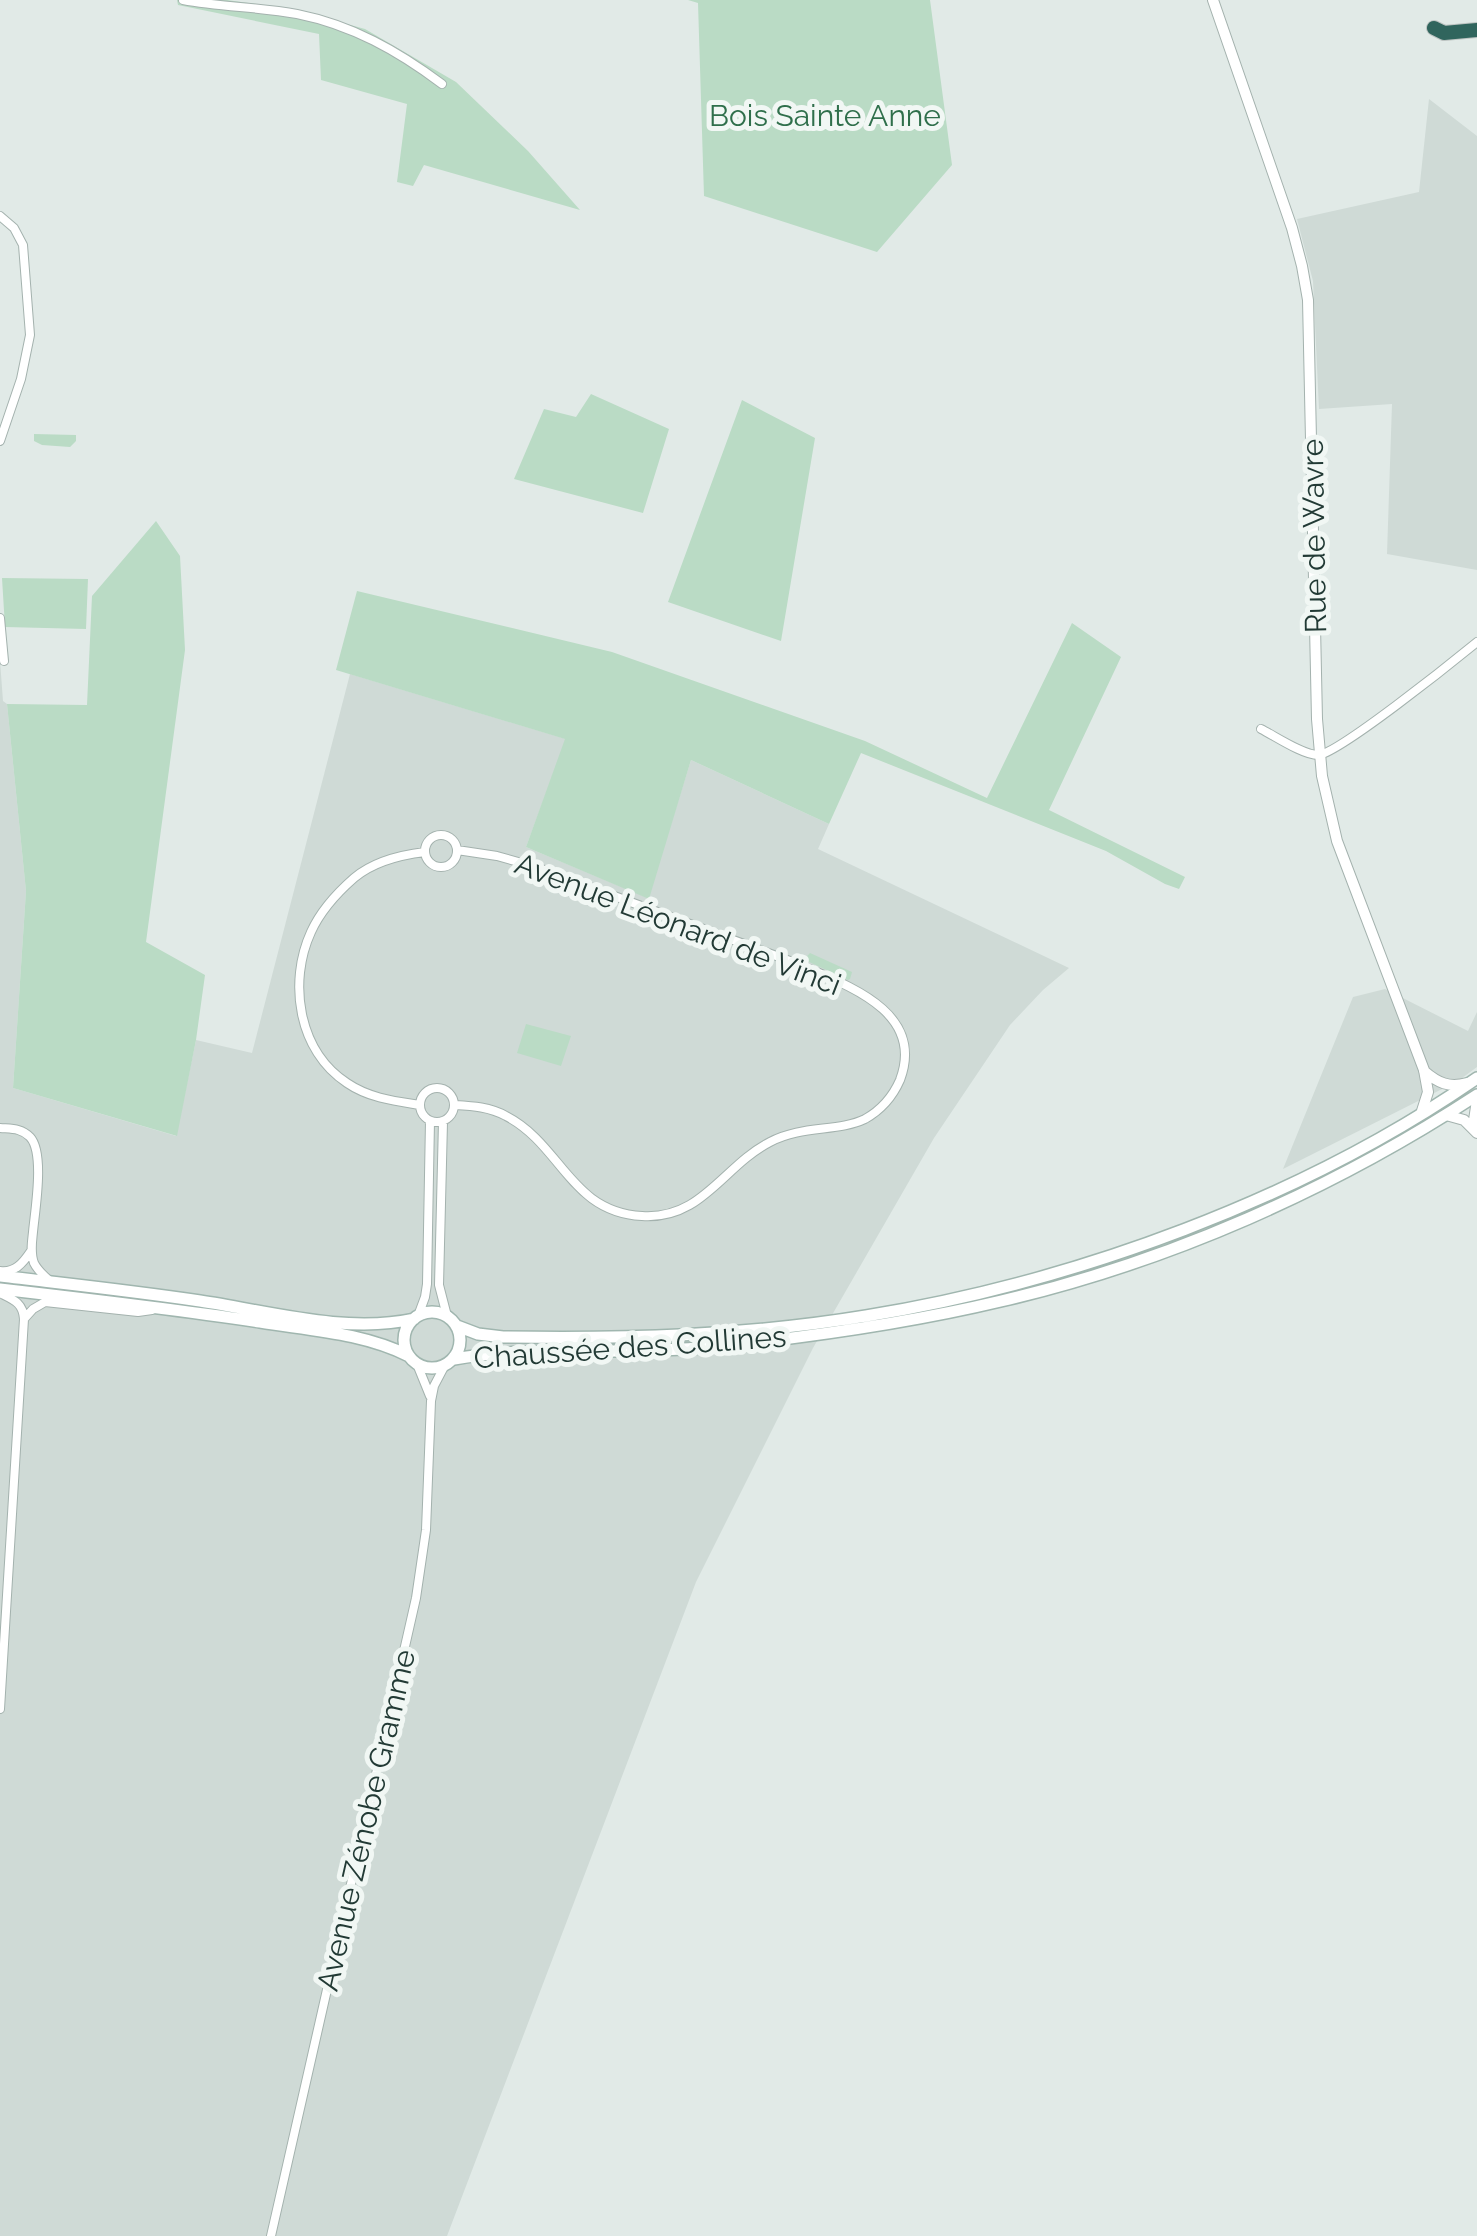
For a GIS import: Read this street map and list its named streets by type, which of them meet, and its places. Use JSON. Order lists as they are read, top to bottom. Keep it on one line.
{"streets":{"main road":["Chaussée des Collines"],"street":["Rue de Wavre","Avenue Léonard de Vinci","Avenue Zénobe Gramme"]},"crossings":[["Rue de Wavre","Chaussée des Collines"],["Chaussée des Collines","Avenue Zénobe Gramme"]],"parks":["Bois Sainte Anne"]}
